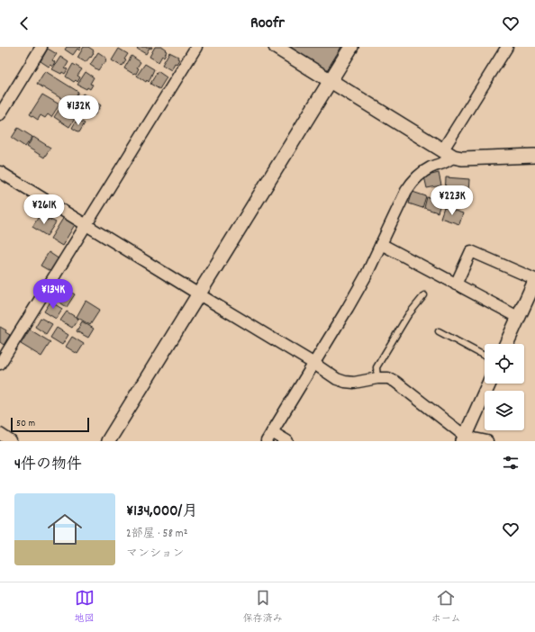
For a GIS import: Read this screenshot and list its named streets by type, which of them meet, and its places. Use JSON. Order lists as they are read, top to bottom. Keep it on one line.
{"scale_bar":"50 m","page":{"header":"Roofr","price":["¥132K","¥223K","¥261K","¥134K"],"scale":"50 m","heading":"4件の物件","list":[{"name":"¥134,000/月","note":"2部屋 · 58 m² · マンション"}],"tabs":["地図","保存済み","ホーム"]}}
